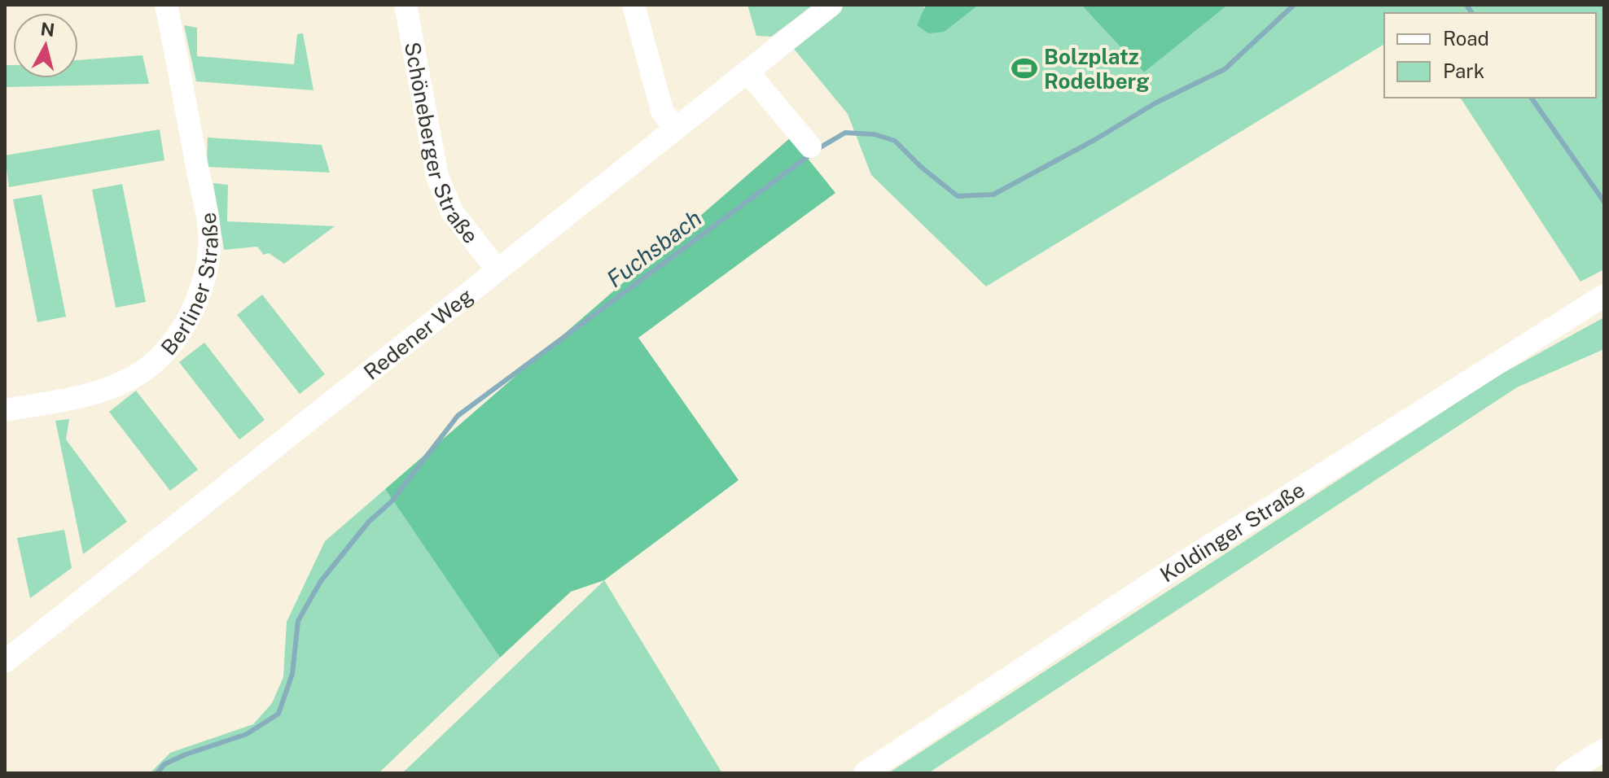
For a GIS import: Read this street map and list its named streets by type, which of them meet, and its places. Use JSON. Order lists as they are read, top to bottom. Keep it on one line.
{"streets":{"street":["Schöneberger Straße","Berliner Straße","Redener Weg","Koldinger Straße"]},"crossings":[["Schöneberger Straße","Redener Weg"]],"water":["Fuchsbach"],"places":{"sports":["Bolzplatz Rodelberg"]},"legend":["Road","Park"],"north":"top"}
